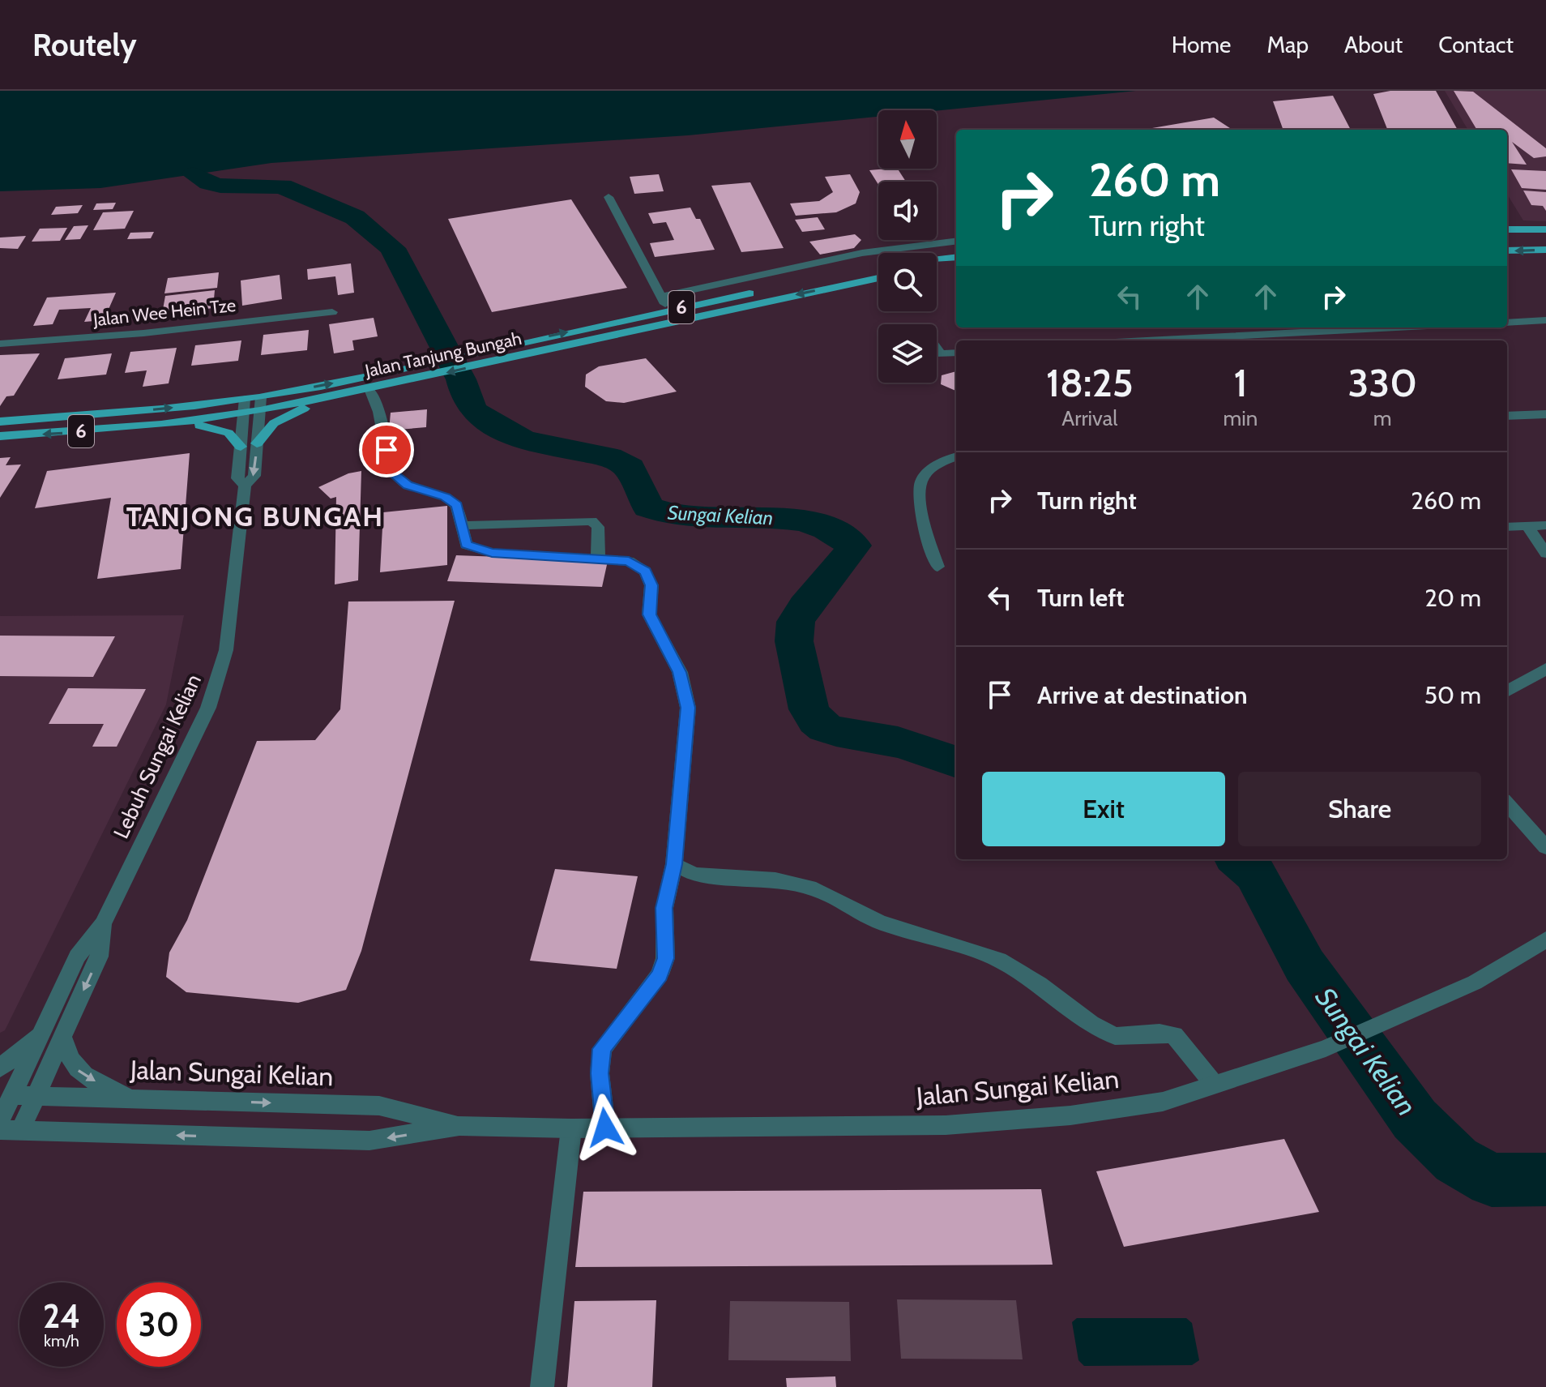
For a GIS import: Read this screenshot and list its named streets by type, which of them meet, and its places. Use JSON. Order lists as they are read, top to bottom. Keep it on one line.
{"streets":{"main road":["6","Jalan Tanjung Bungah"],"street":["Jalan Wee Hein Tze","Lebuh Sungai Kelian","Jalan Sungai Kelian"]},"crossings":[["Jalan Tanjung Bungah","Lebuh Sungai Kelian"]],"districts":["TANJONG BUNGAH"],"water":["Sungai Kelian"],"north":"top","page":{"header":"Routely","nav":["Home","Map","About","Contact"],"turn":["260 m","Turn right"],"eta":["18:25","Arrival","1","min","330","m"],"list":[{"name":"Turn right","value":"260 m"},{"name":"Turn left","value":"20 m"},{"name":"Arrive at destination","value":"50 m"}],"buttons":["Exit","Share"],"speed":"24 km/h","limit":"30"}}
